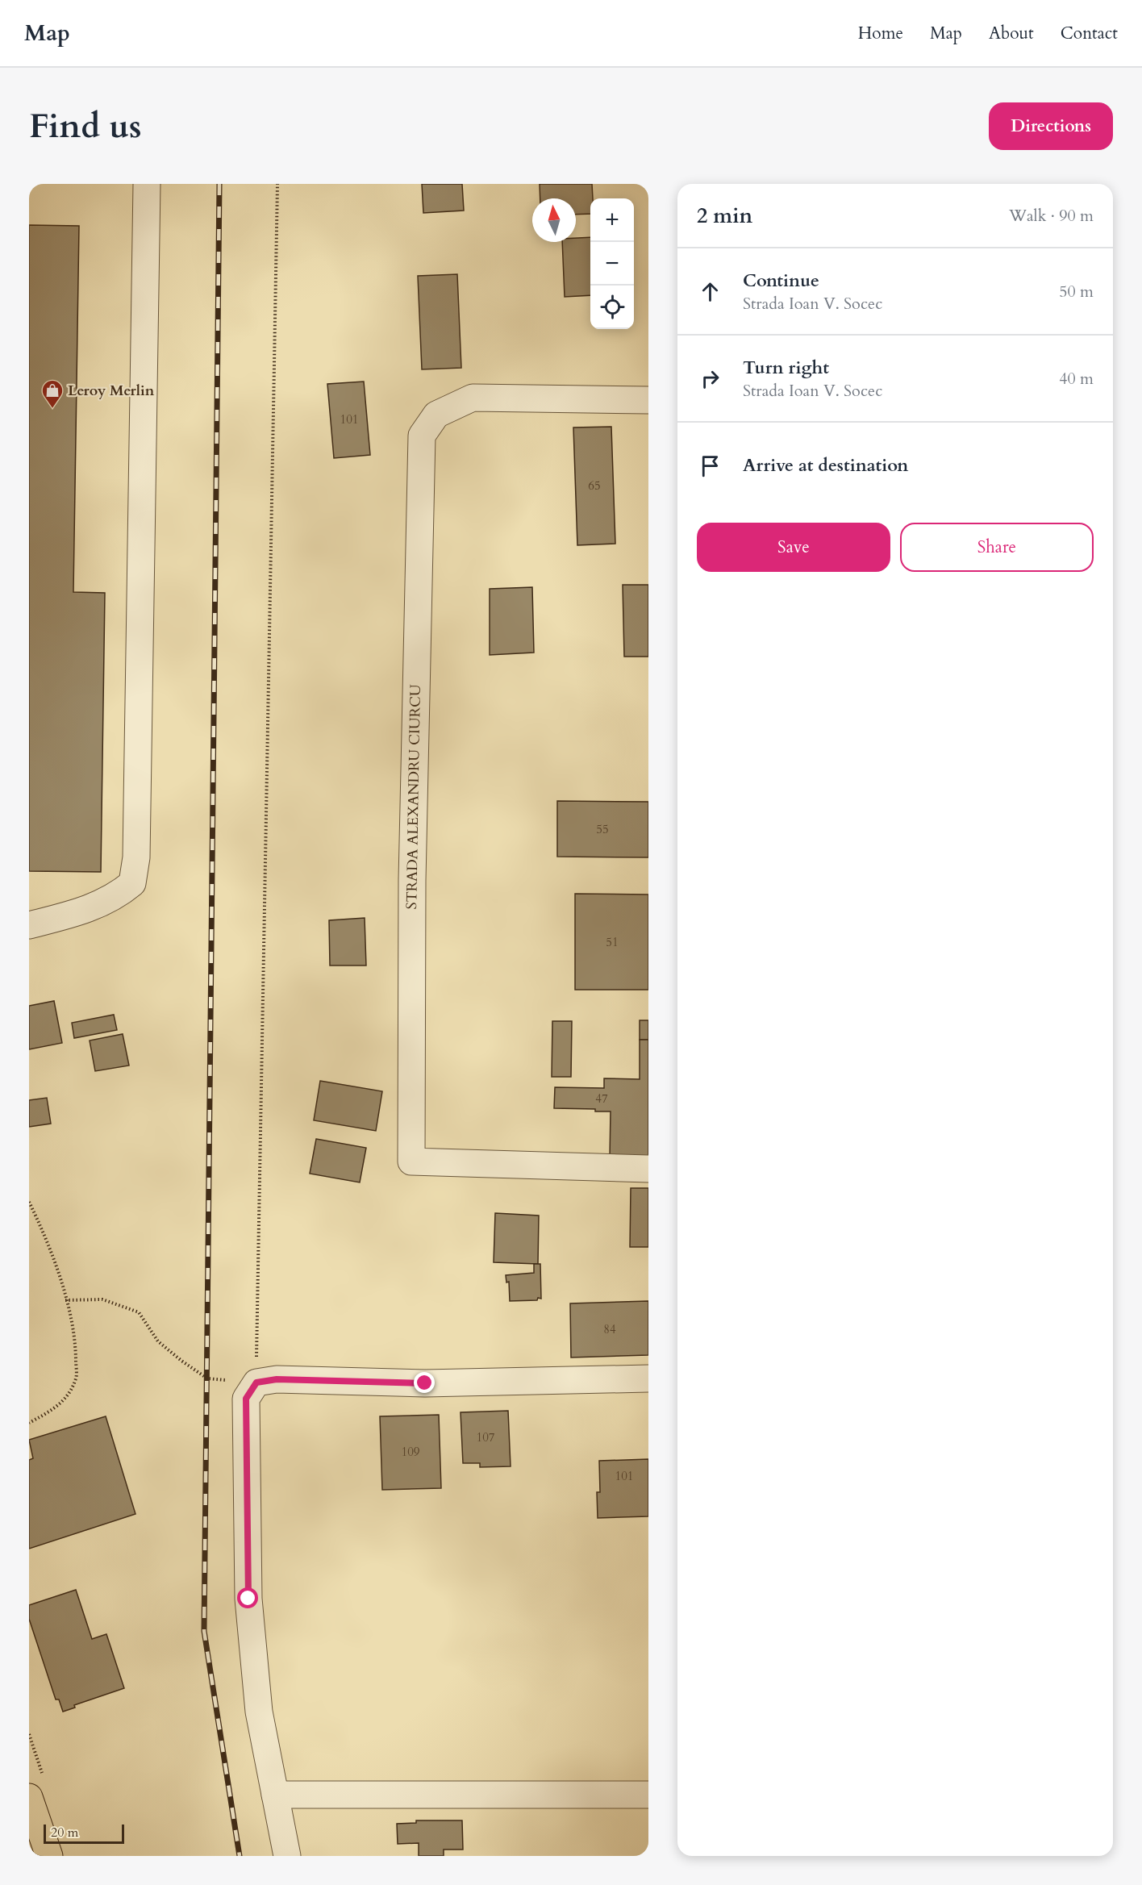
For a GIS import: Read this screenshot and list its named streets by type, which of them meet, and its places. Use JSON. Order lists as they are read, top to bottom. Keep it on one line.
{"streets":{"street":["STRADA ALEXANDRU CIURCU"]},"places":{"shop":["Leroy Merlin"]},"house_numbers":["101","65","55","51","47","84","107","109","101"],"scale_bar":"20 m","north":"top","page":{"header":"Map","nav":["Home","Map","About","Contact"],"buttons":["Directions",["Save","Share"]],"title":"Find us","heading":["2 min","Walk · 90 m"],"map_buttons":["+","−"],"list":[["Continue","Strada Ioan V. Socec","50 m"],["Turn right","Strada Ioan V. Socec","40 m"],"Arrive at destination"],"scale":"20 m"}}
